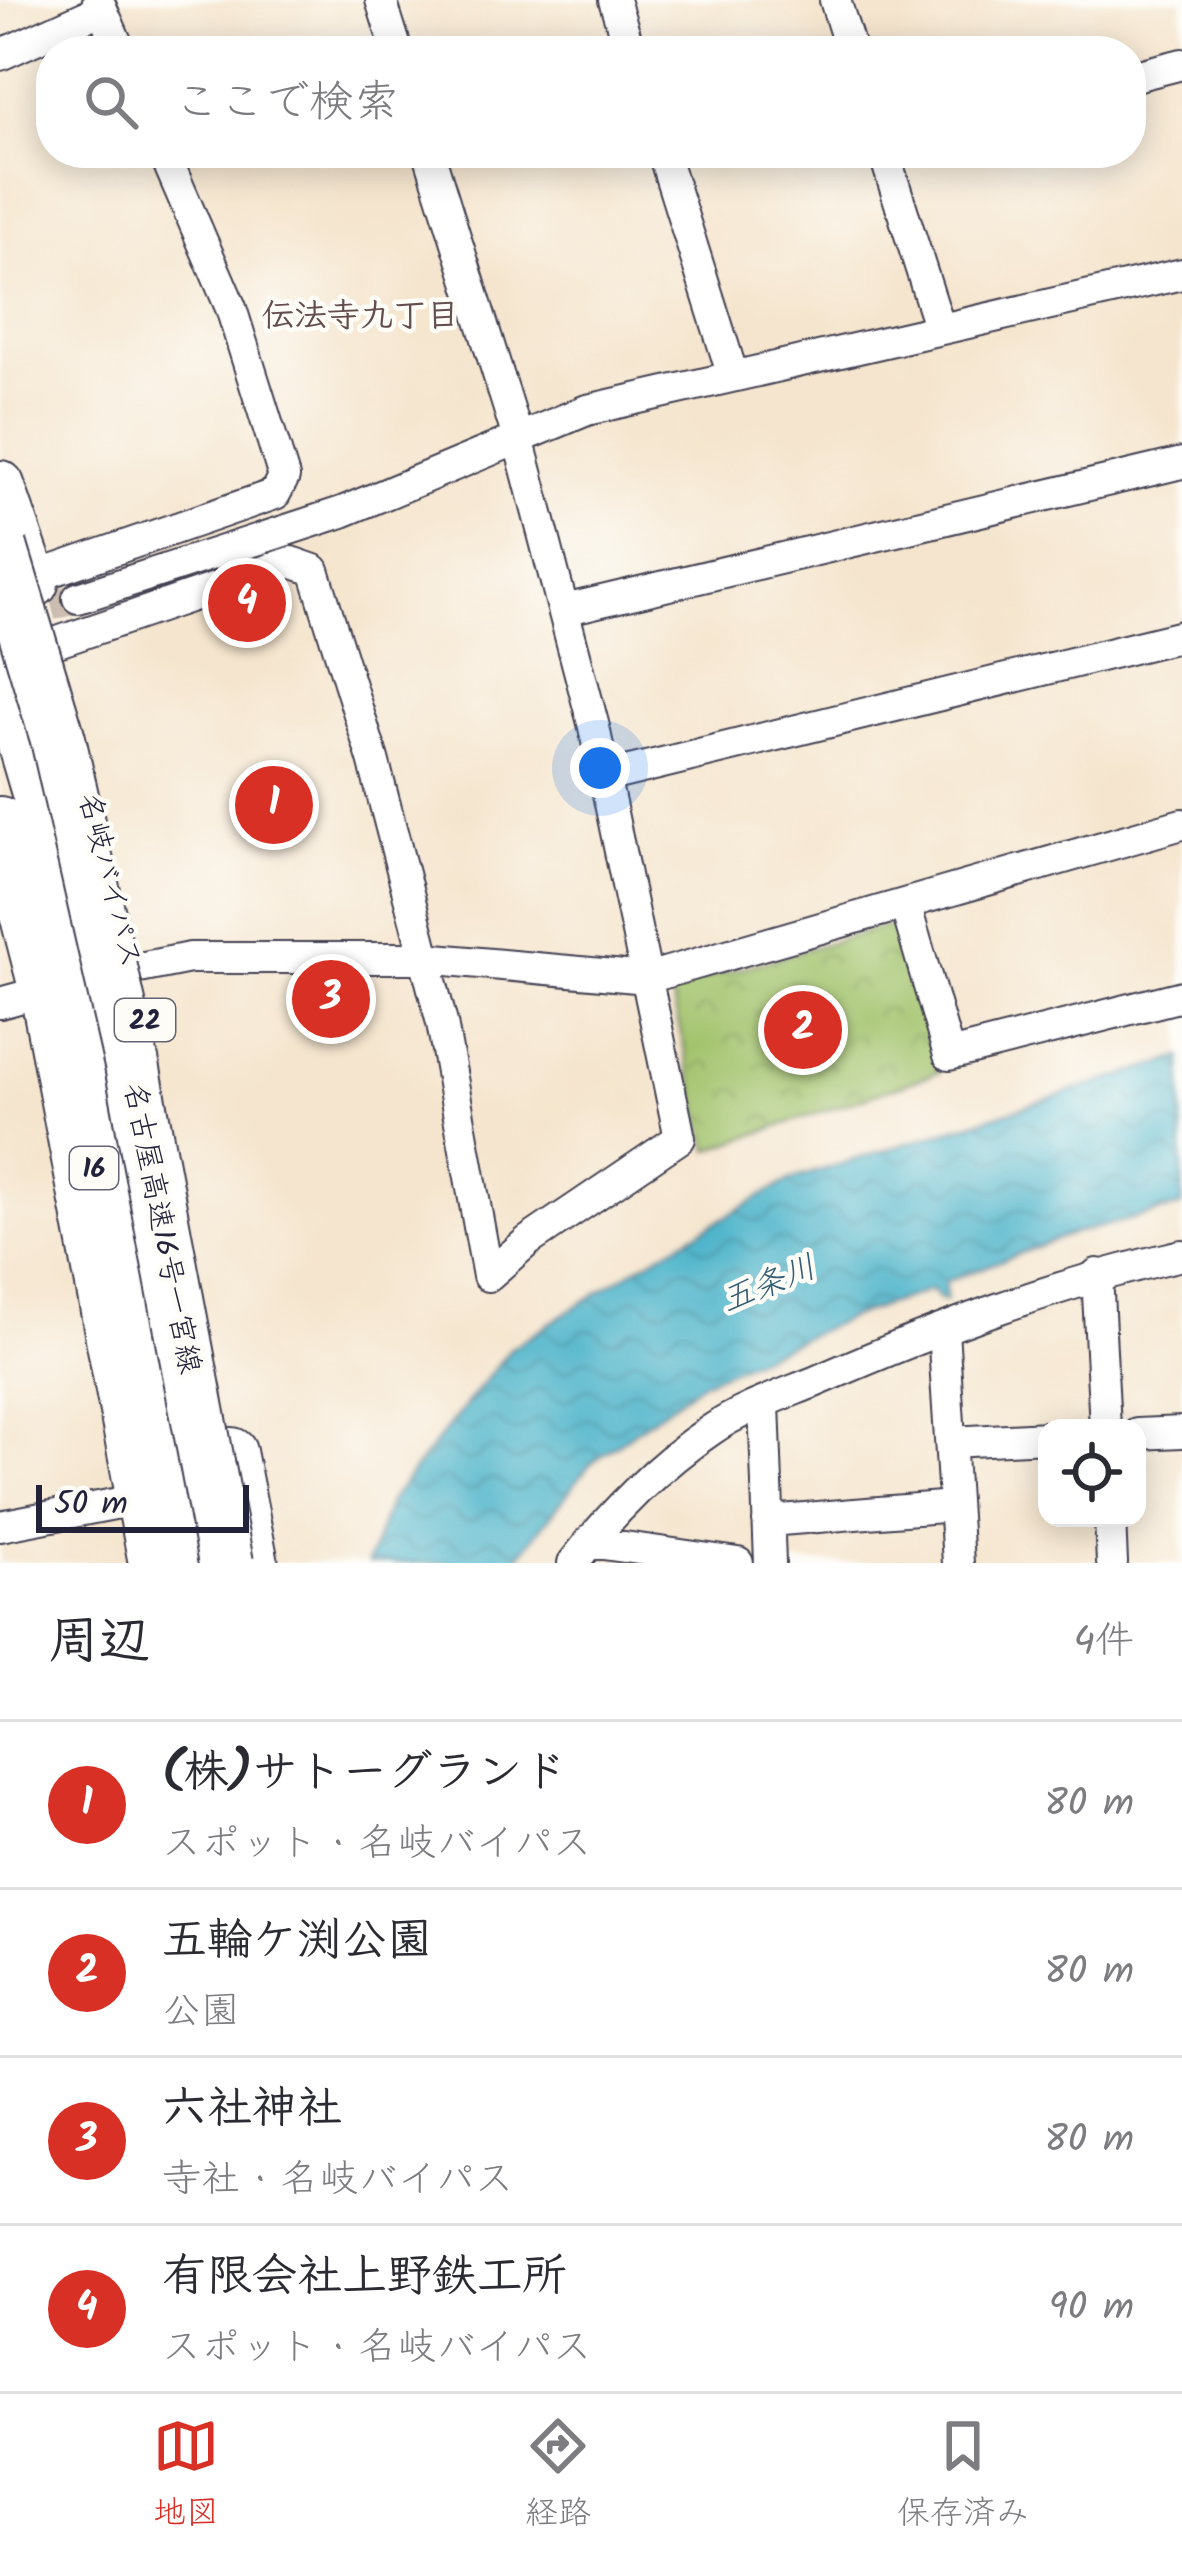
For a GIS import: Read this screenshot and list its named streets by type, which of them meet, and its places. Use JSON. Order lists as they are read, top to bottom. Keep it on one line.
{"streets":{"highway":["名岐バイパス","22","16","名古屋高速16号一宮線"]},"crossings":[["名岐バイパス","名古屋高速16号一宮線"]],"districts":["伝法寺九丁目"],"water":["五条川"],"scale_bar":"50 m","page":{"search":"ここで検索","pins":["4","1","3","2"],"scale":"50 m","heading":["周辺","4件"],"list":[{"mark":"1","name":"(株)サトーグランド","note":"スポット · 名岐バイパス","value":"80 m"},{"mark":"2","name":"五輪ケ渕公園","note":"公園","value":"80 m"},{"mark":"3","name":"六社神社","note":"寺社 · 名岐バイパス","value":"80 m"},{"mark":"4","name":"有限会社上野鉄工所","note":"スポット · 名岐バイパス","value":"90 m"}],"nav":["地図","経路","保存済み"]}}
